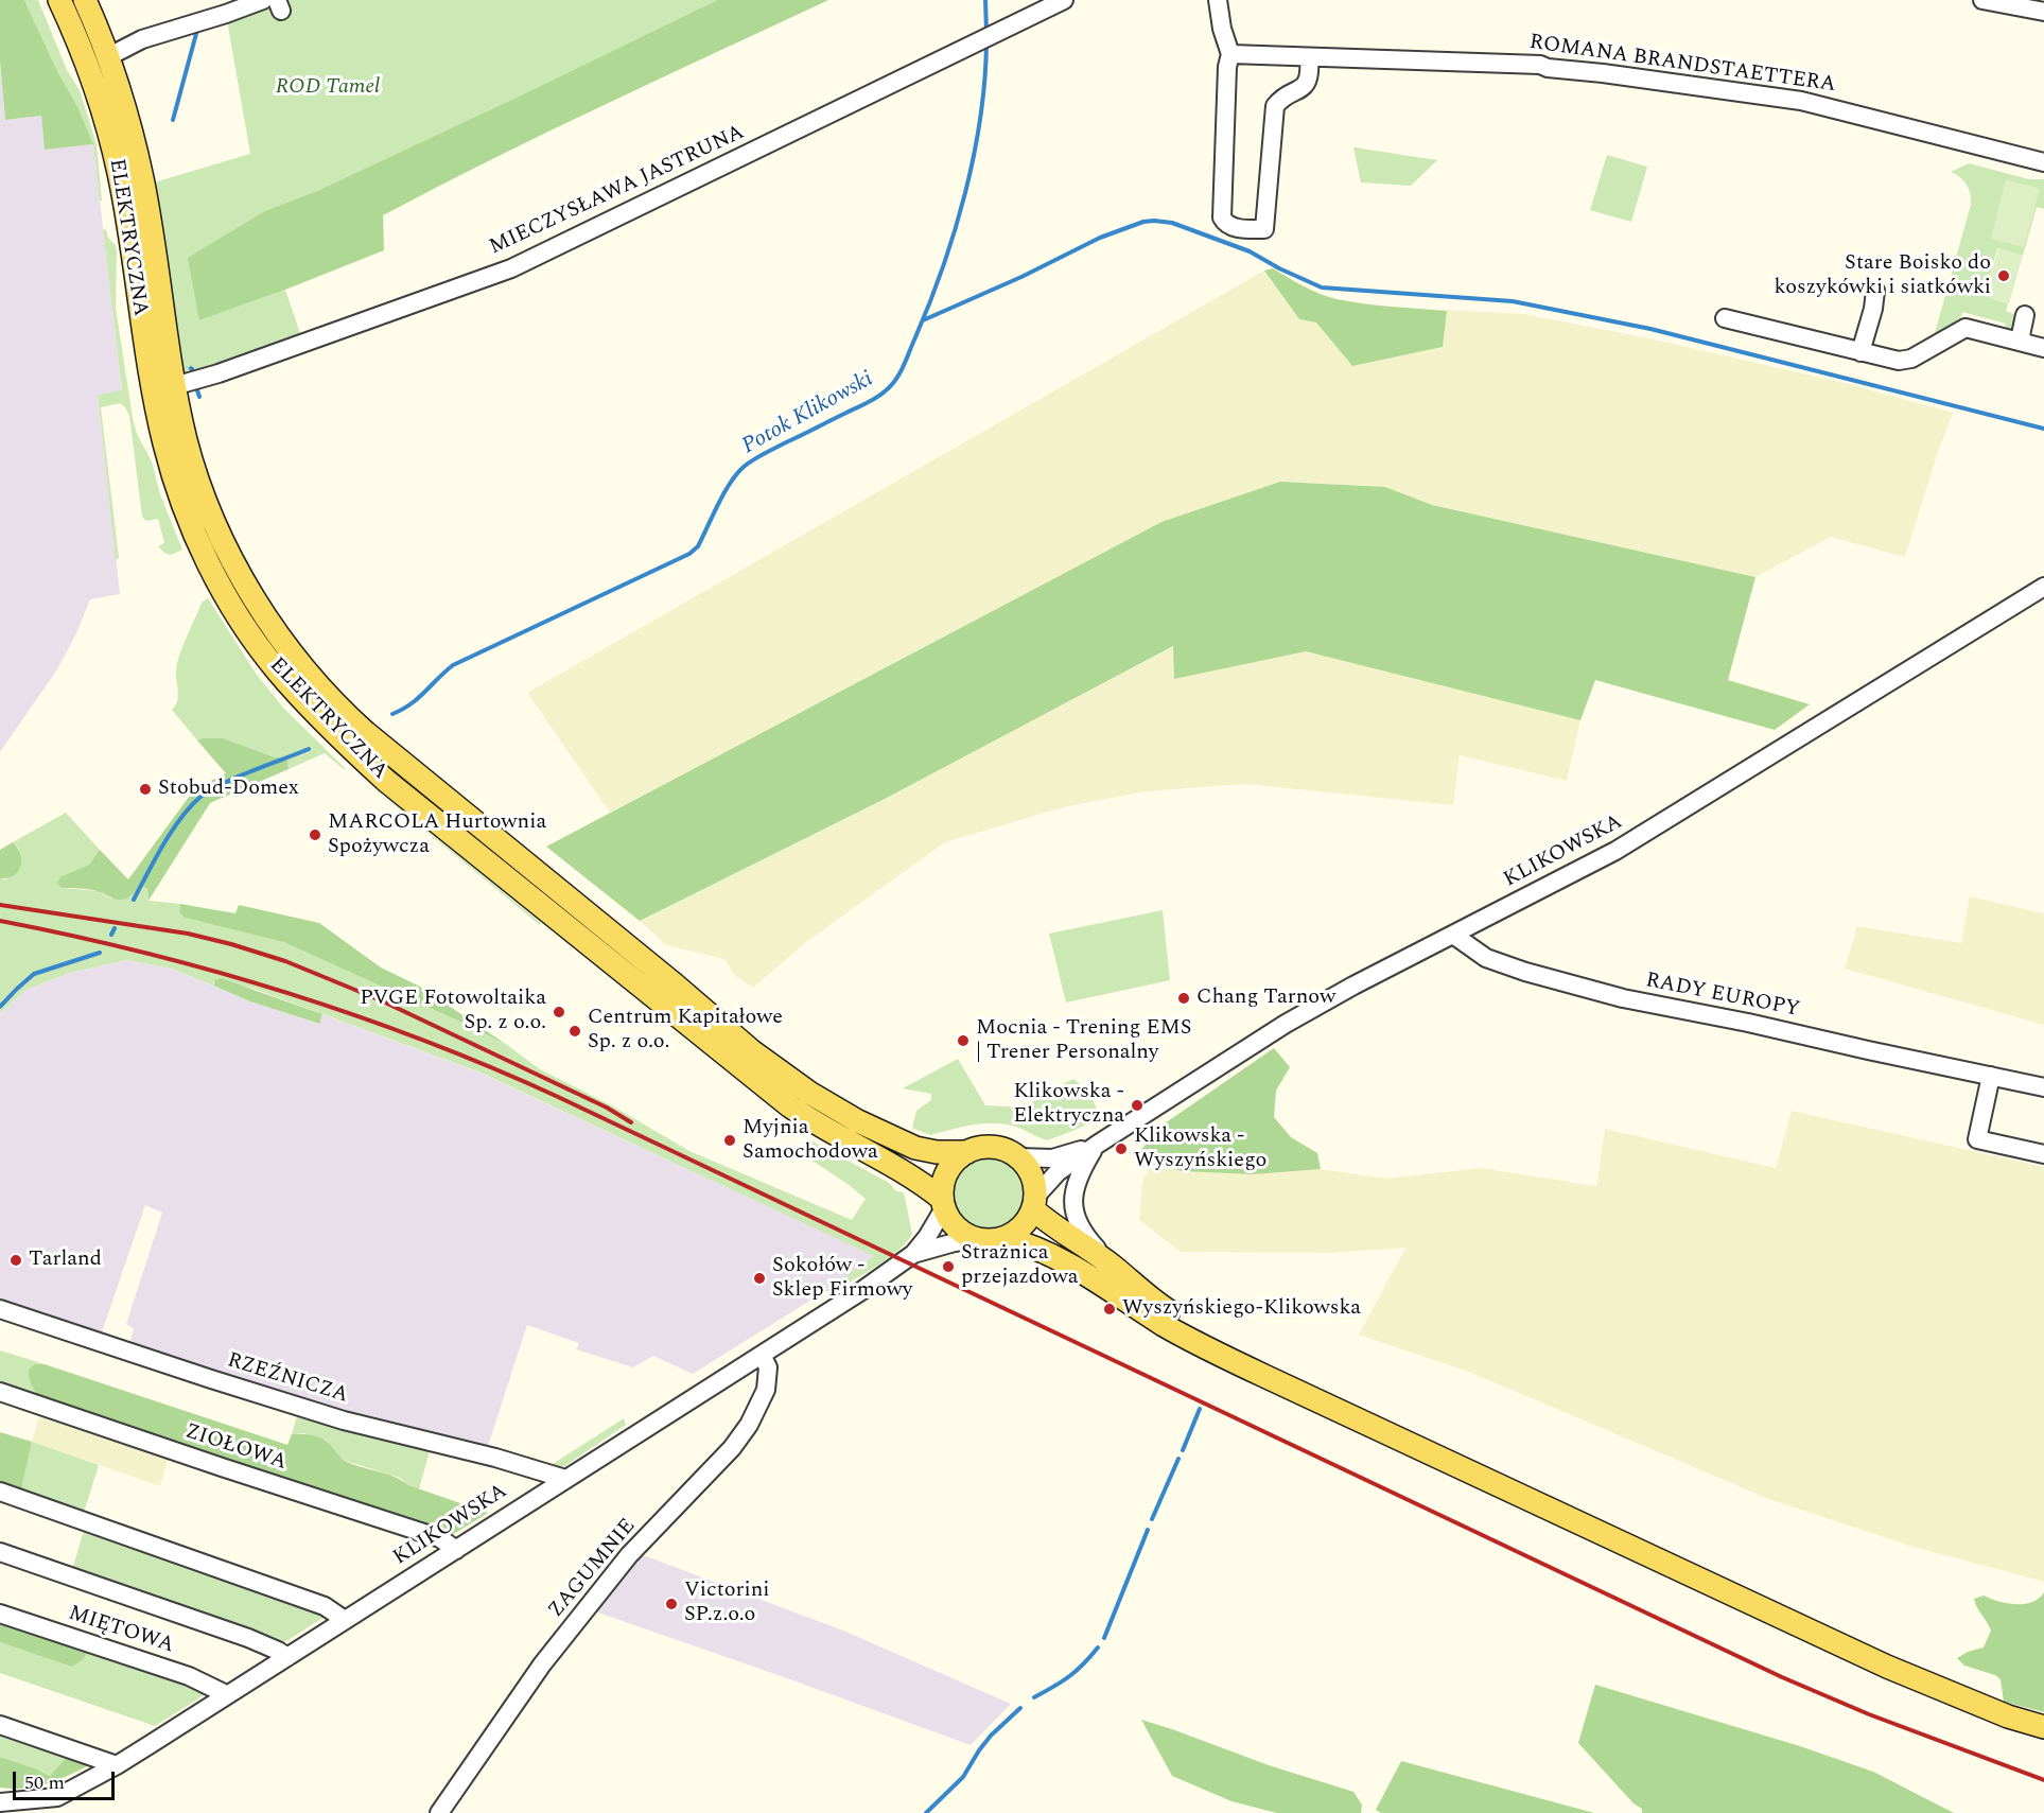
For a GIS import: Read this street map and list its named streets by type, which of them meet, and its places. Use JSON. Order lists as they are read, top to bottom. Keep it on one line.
{"streets":{"main road":["ELEKTRYCZNA"],"street":["ROMANA BRANDSTAETTERA","MIECZYSŁAWA JASTRUNA","KLIKOWSKA","RADY EUROPY","RZEŹNICZA","ZIOŁOWA","ZAGUMNIE","MIĘTOWA"]},"crossings":[["MIECZYSŁAWA JASTRUNA","ELEKTRYCZNA"],["ELEKTRYCZNA","KLIKOWSKA"],["KLIKOWSKA","RADY EUROPY"],["KLIKOWSKA","RZEŹNICZA"],["KLIKOWSKA","ZIOŁOWA"],["KLIKOWSKA","ZAGUMNIE"],["KLIKOWSKA","MIĘTOWA"]],"water":["Potok Klikowski"],"parks":["ROD Tamel"],"places":["Stare Boisko do koszykówki i siatkówki","Stobud-Domex","MARCOLA Hurtownia Spożywcza","Chang Tarnow","PVGE Fotowoltaika Sp. z o.o.","Centrum Kapitałowe Sp. z o.o.","Mocnia - Trening EMS | Trener Personalny","Klikowska - Elektryczna","Myjnia Samochodowa","Klikowska - Wyszyńskiego","Tarland","Strażnica przejazdowa","Sokołów - Sklep Firmowy","Wyszyńskiego-Klikowska","Victorini SP.z.o.o"],"scale_bar":"50 m"}
